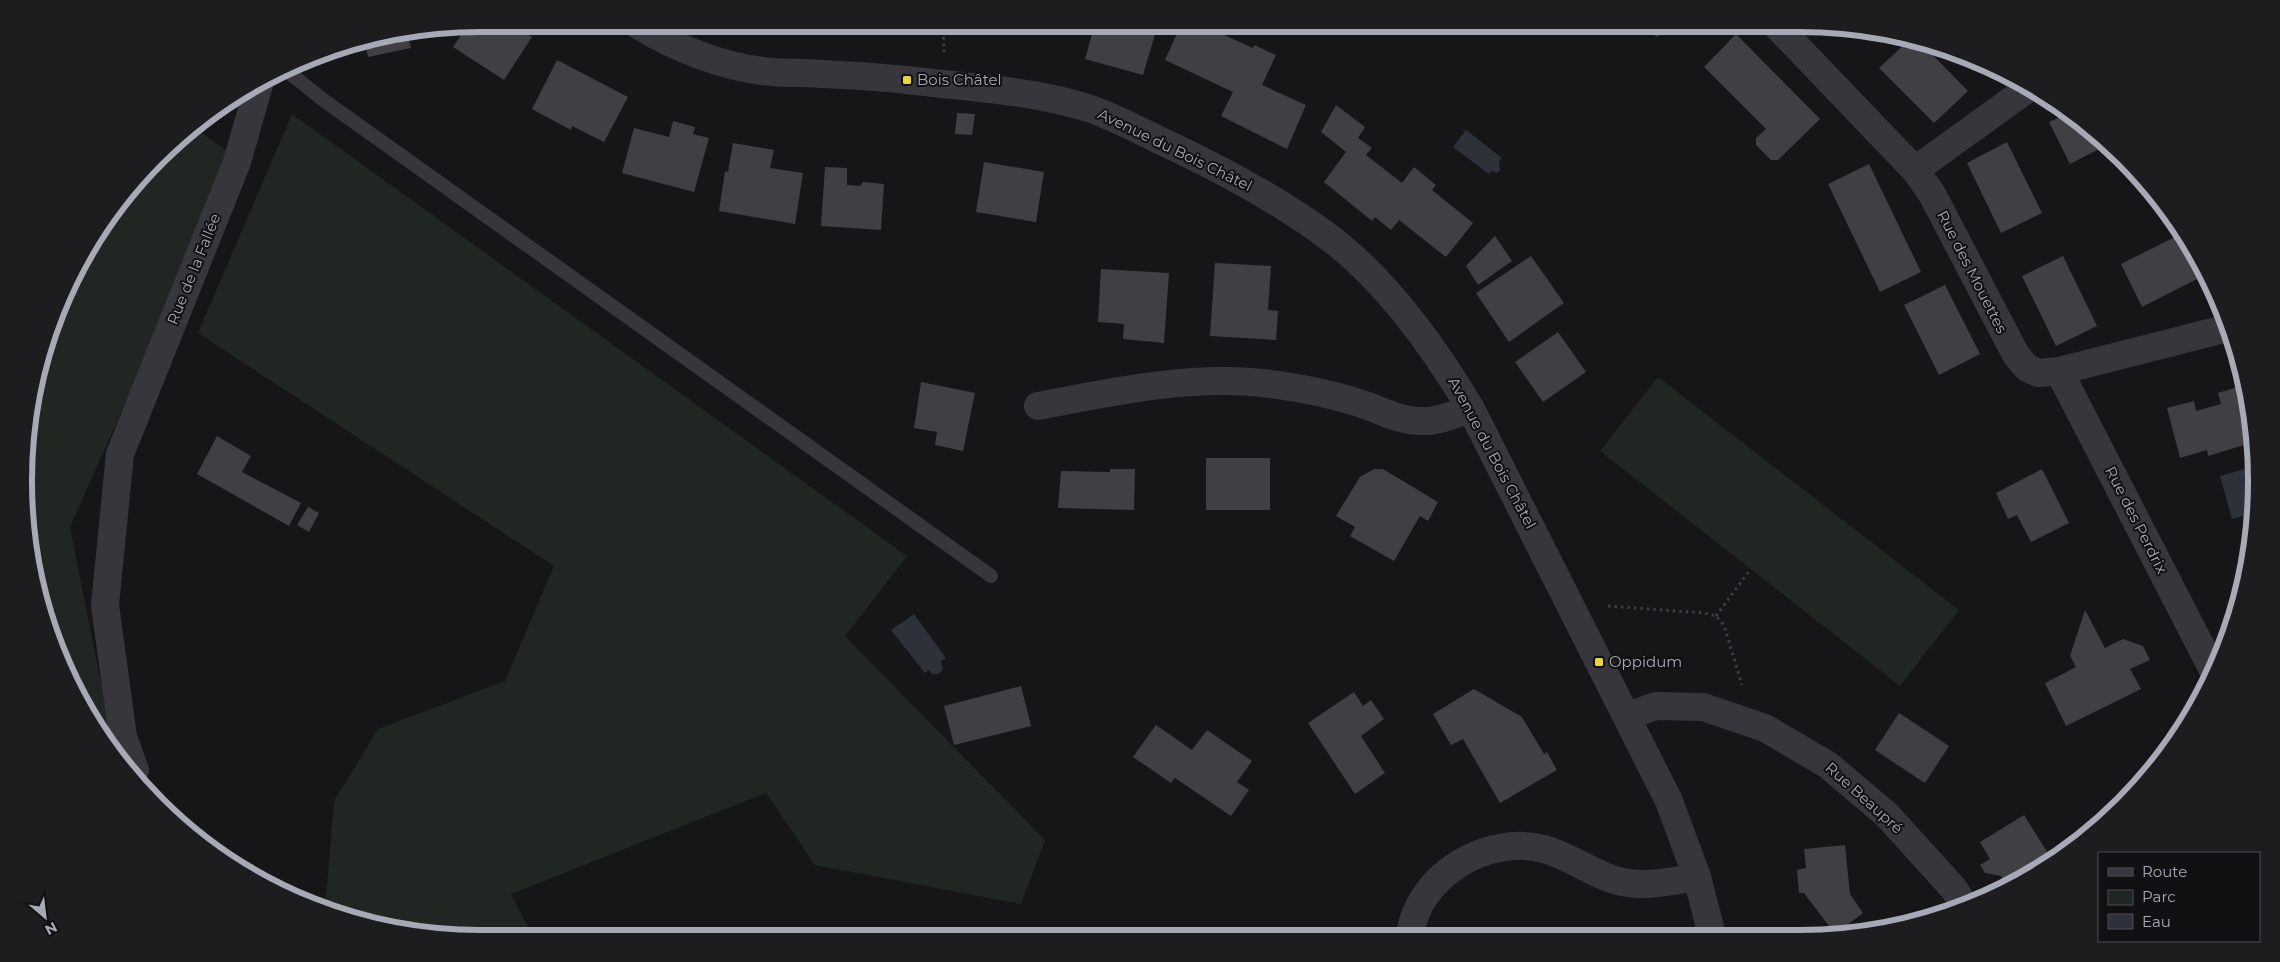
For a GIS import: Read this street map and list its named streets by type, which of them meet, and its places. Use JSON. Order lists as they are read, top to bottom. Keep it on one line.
{"streets":{"street":["Avenue du Bois Châtel","Rue de la Fallée","Rue des Mouettes","Rue des Perdrix","Rue Beaupré"]},"crossings":[["Avenue du Bois Châtel","Rue Beaupré"],["Rue des Mouettes","Rue des Perdrix"]],"places":{"transit":["Bois Châtel","Oppidum"]},"legend":["Route","Parc","Eau"],"north":"bottom right"}
